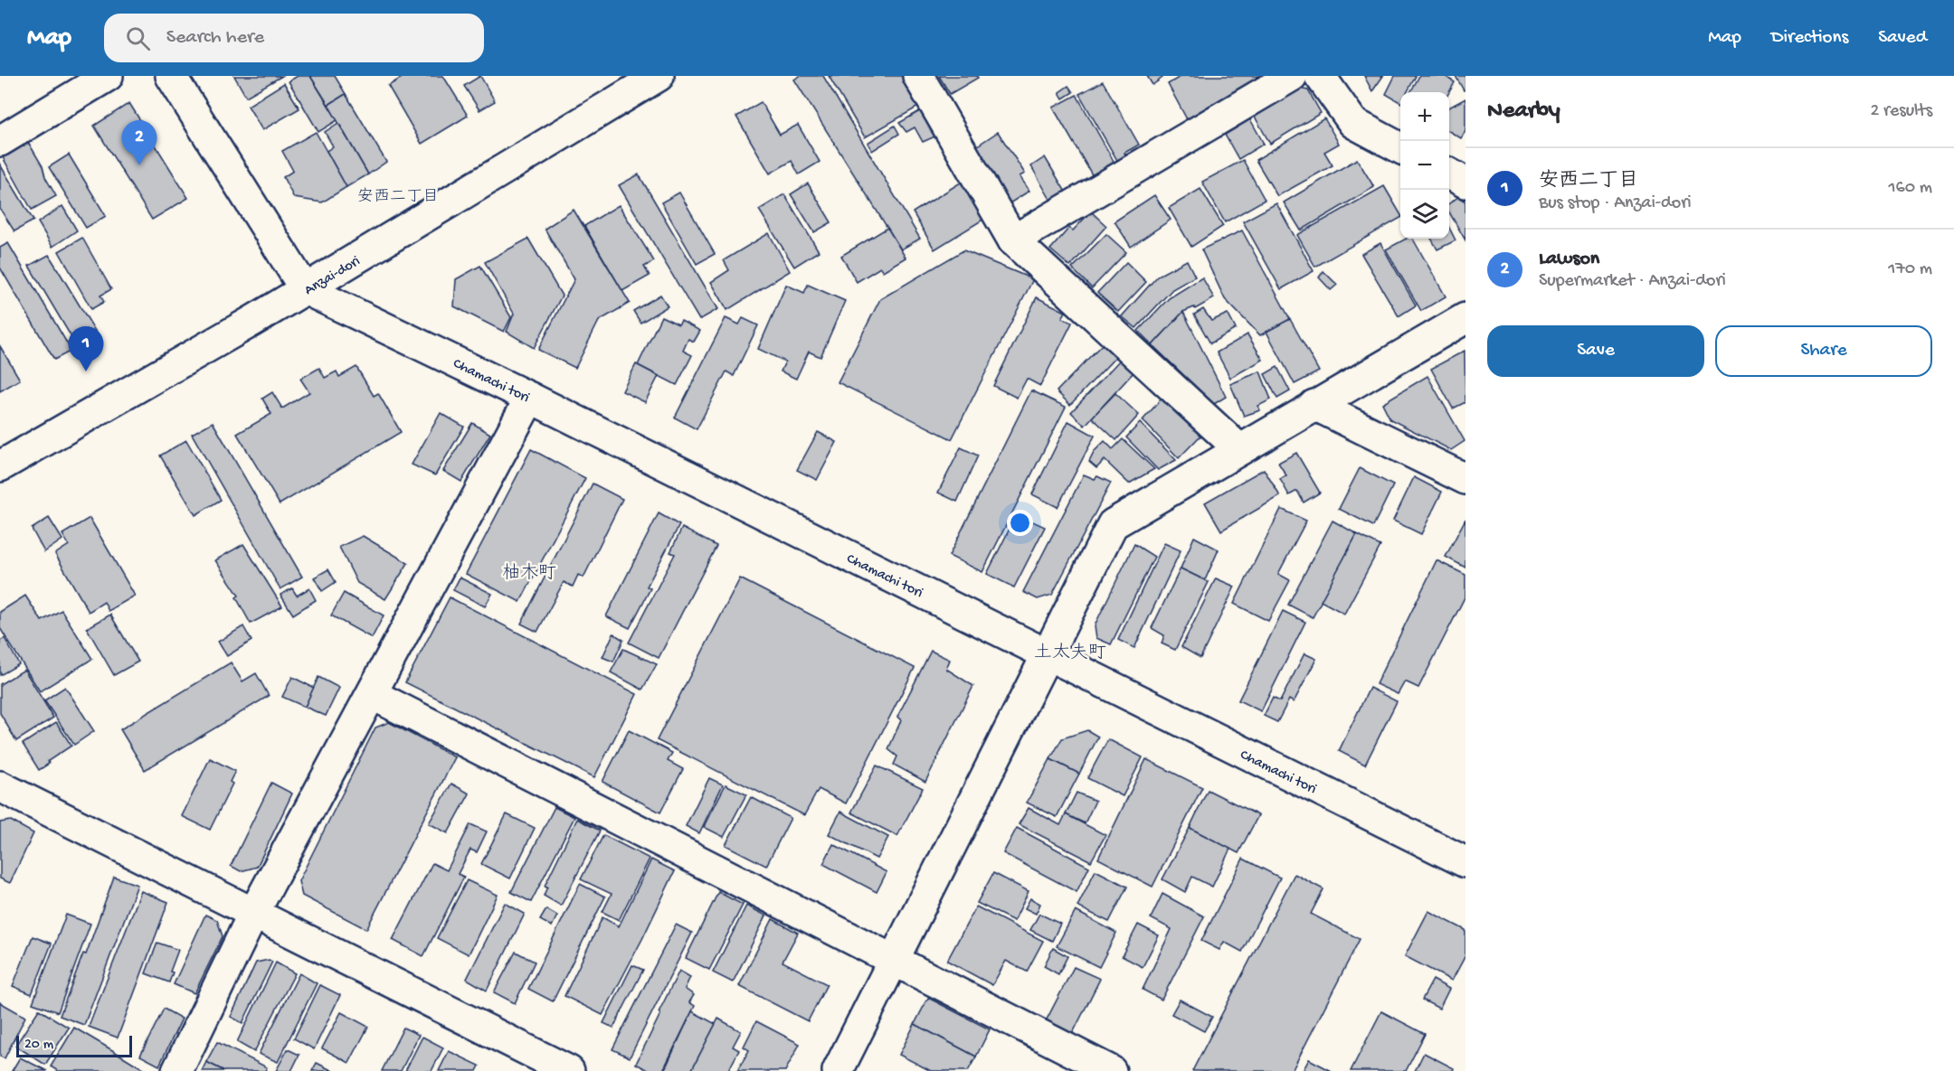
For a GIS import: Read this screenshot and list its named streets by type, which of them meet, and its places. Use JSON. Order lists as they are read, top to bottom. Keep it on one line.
{"streets":{"street":["Anzai-dori","Chamachi tori"]},"crossings":[["Anzai-dori","Chamachi tori"]],"districts":["安西二丁目","柚木町","土太夫町"],"scale_bar":"20 m","page":{"header":"Map","search":"Search here","nav":["Map","Directions","Saved"],"heading":["Nearby","2 results"],"map_buttons":["+","−"],"pins":["2","1"],"list":[{"mark":"1","name":"安西二丁目","note":"Bus stop · Anzai-dori","value":"160 m"},{"mark":"2","name":"Lawson","note":"Supermarket · Anzai-dori","value":"170 m"}],"buttons":["Save","Share"],"scale":"20 m"}}
